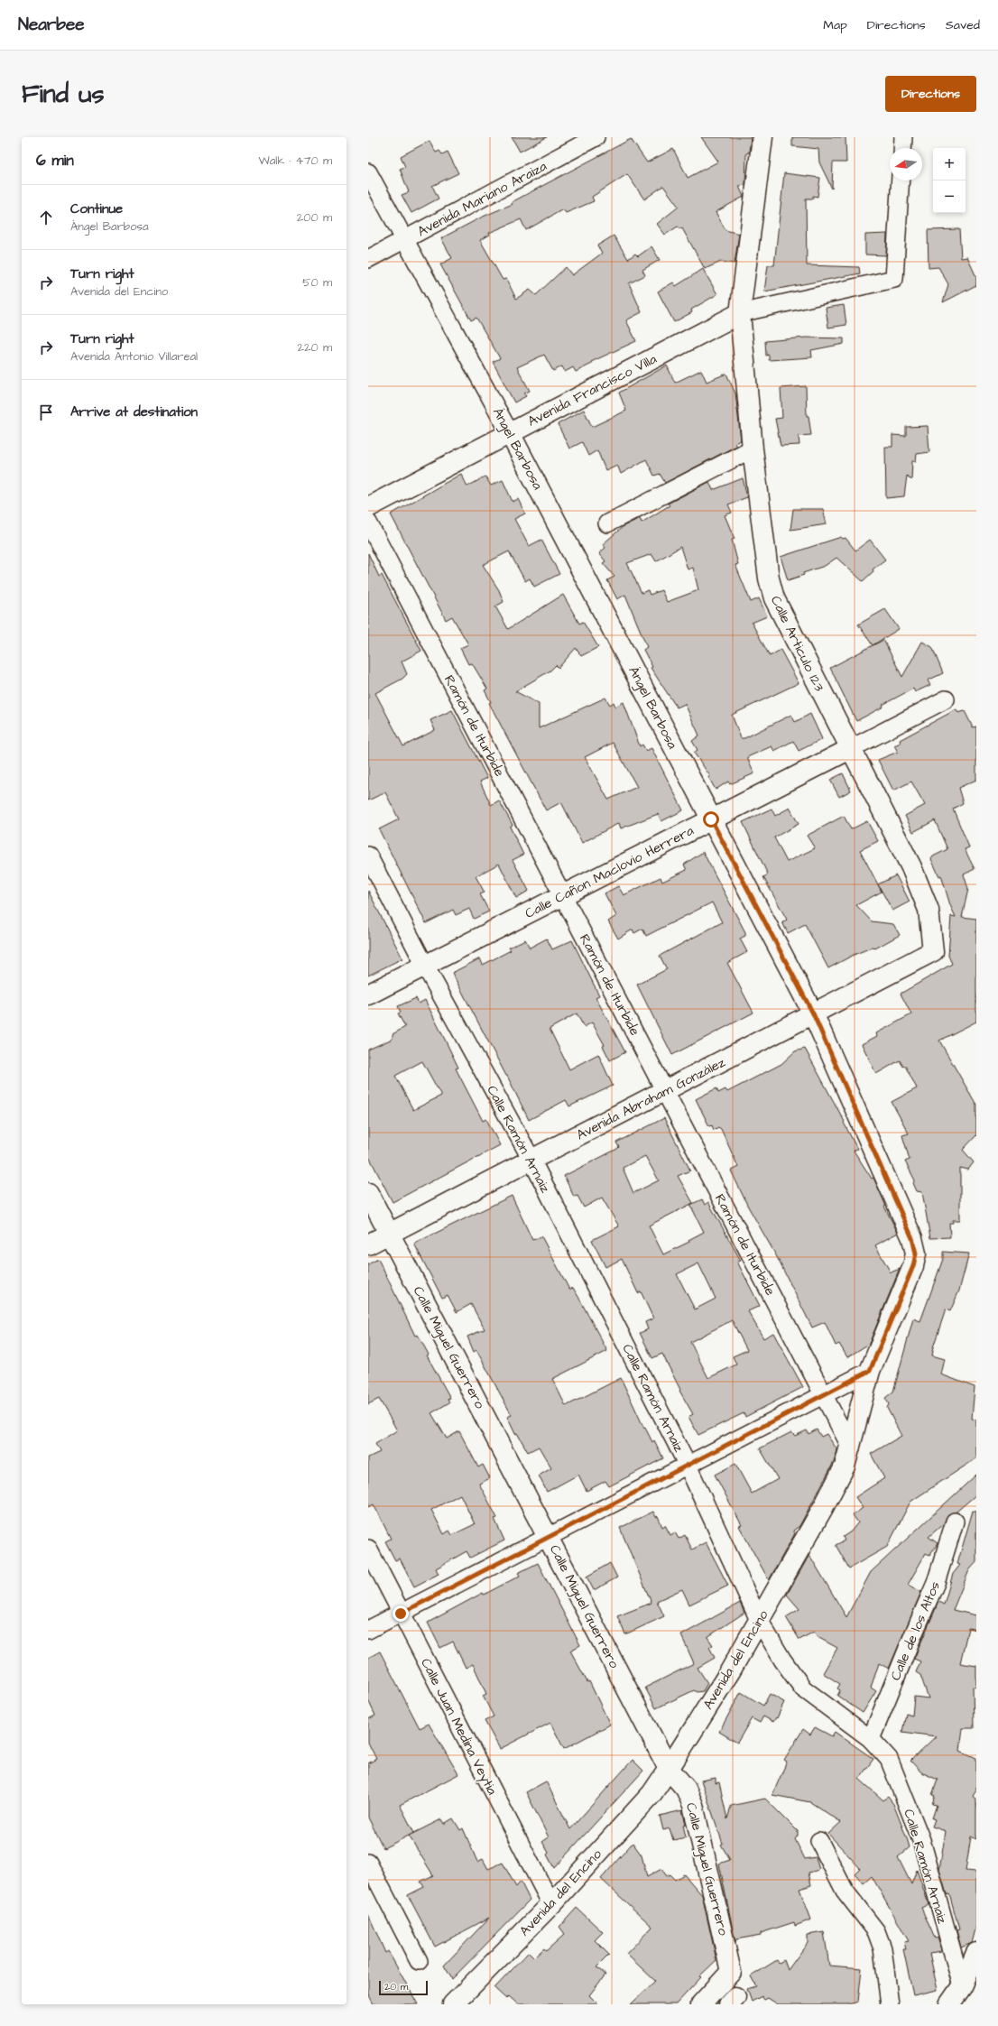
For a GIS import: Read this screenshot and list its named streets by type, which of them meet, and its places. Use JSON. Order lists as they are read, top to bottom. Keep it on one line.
{"streets":{"main road":["Avenida Francisco Villa","Ángel Barbosa","Calle Articulo 123","Calle Cañon Maclovio Herrera","Avenida Abraham González","Calle Miguel Guerrero","Avenida del Encino"],"street":["Avenida Mariano Araiza","Ramón de Iturbide","Calle Ramón Arnaiz","Calle de los Altos","Calle Juan Medina Veytia"]},"crossings":[["Avenida Mariano Araiza","Ángel Barbosa"],["Avenida Francisco Villa","Ángel Barbosa"],["Avenida Francisco Villa","Calle Articulo 123"],["Ángel Barbosa","Calle Cañon Maclovio Herrera"],["Ángel Barbosa","Avenida Abraham González"],["Ángel Barbosa","Avenida del Encino"],["Calle Articulo 123","Calle Cañon Maclovio Herrera"],["Calle Articulo 123","Avenida Abraham González"],["Ramón de Iturbide","Calle Cañon Maclovio Herrera"],["Ramón de Iturbide","Avenida Abraham González"],["Ramón de Iturbide","Avenida del Encino"],["Calle Cañon Maclovio Herrera","Calle Ramón Arnaiz"],["Avenida Abraham González","Calle Ramón Arnaiz"],["Avenida Abraham González","Calle Miguel Guerrero"],["Calle Ramón Arnaiz","Calle de los Altos"],["Calle Ramón Arnaiz","Avenida del Encino"],["Calle Miguel Guerrero","Avenida del Encino"],["Avenida del Encino","Calle Juan Medina Veytia"]],"scale_bar":"20 m","north":"left","page":{"header":"Nearbee","nav":["Map","Directions","Saved"],"buttons":"Directions","title":"Find us","heading":["6 min","Walk · 470 m"],"map_buttons":["+","−"],"list":[["Continue","Ángel Barbosa","200 m"],["Turn right","Avenida del Encino","50 m"],["Turn right","Avenida Antonio Villareal","220 m"],"Arrive at destination"],"scale":"20 m"}}
